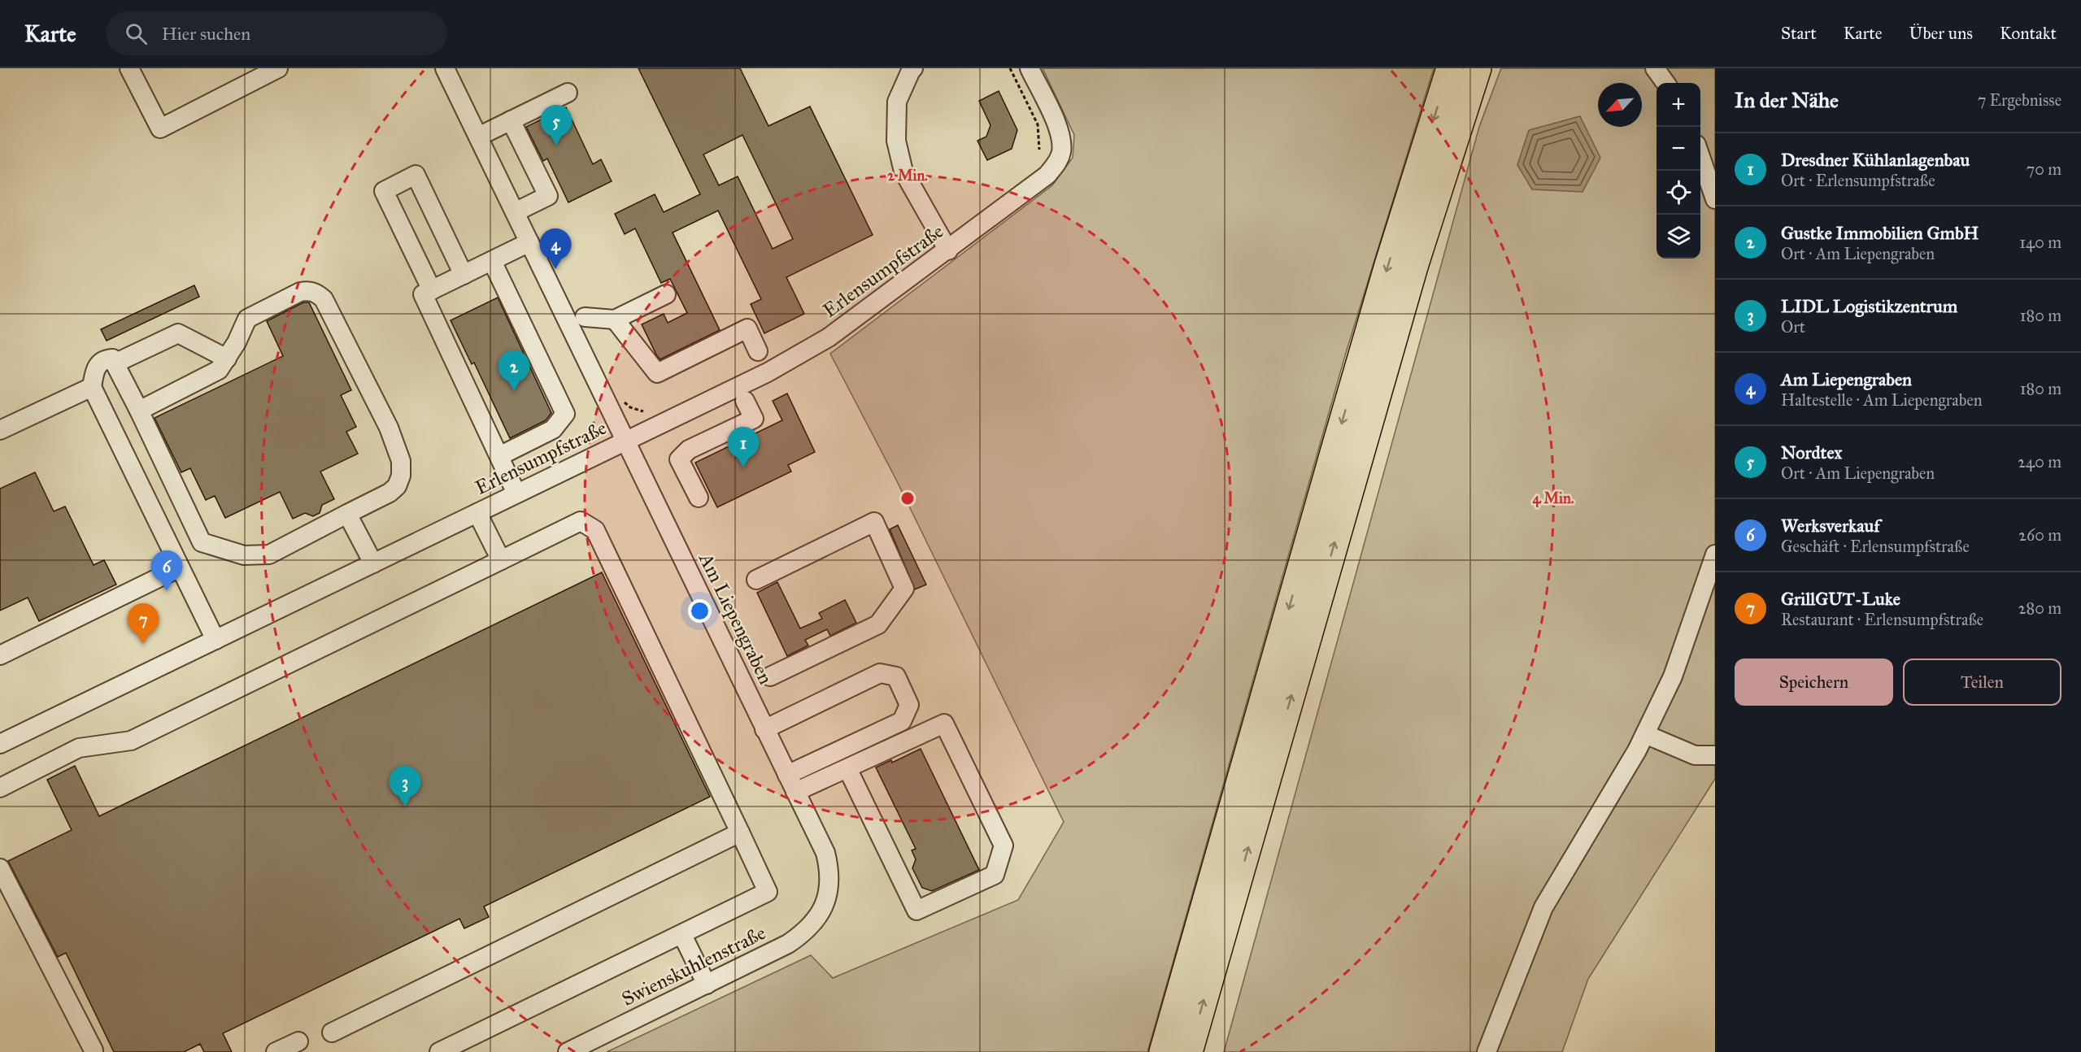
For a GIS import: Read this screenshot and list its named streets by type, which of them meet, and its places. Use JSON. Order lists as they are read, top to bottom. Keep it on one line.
{"streets":{"street":["Erlensumpfstraße","Am Liepengraben","Swienskuhlenstraße"]},"crossings":[["Erlensumpfstraße","Am Liepengraben"],["Am Liepengraben","Swienskuhlenstraße"]],"north":"bottom left","page":{"header":"Karte","search":"Hier suchen","nav":["Start","Karte","Über uns","Kontakt"],"heading":["In der Nähe","7 Ergebnisse"],"map_buttons":["+","−"],"pins":["5","4","2","1","6","7","3"],"list":[{"mark":"1","name":"Dresdner Kühlanlagenbau","note":"Ort · Erlensumpfstraße","value":"70 m"},{"mark":"2","name":"Gustke Immobilien GmbH","note":"Ort · Am Liepengraben","value":"140 m"},{"mark":"3","name":"LIDL Logistikzentrum","note":"Ort","value":"180 m"},{"mark":"4","name":"Am Liepengraben","note":"Haltestelle · Am Liepengraben","value":"180 m"},{"mark":"5","name":"Nordtex","note":"Ort · Am Liepengraben","value":"240 m"},{"mark":"6","name":"Werksverkauf","note":"Geschäft · Erlensumpfstraße","value":"260 m"},{"mark":"7","name":"GrillGUT-Luke","note":"Restaurant · Erlensumpfstraße","value":"280 m"}],"buttons":["Speichern","Teilen"]},"rings":["2 Min.","4 Min."]}
